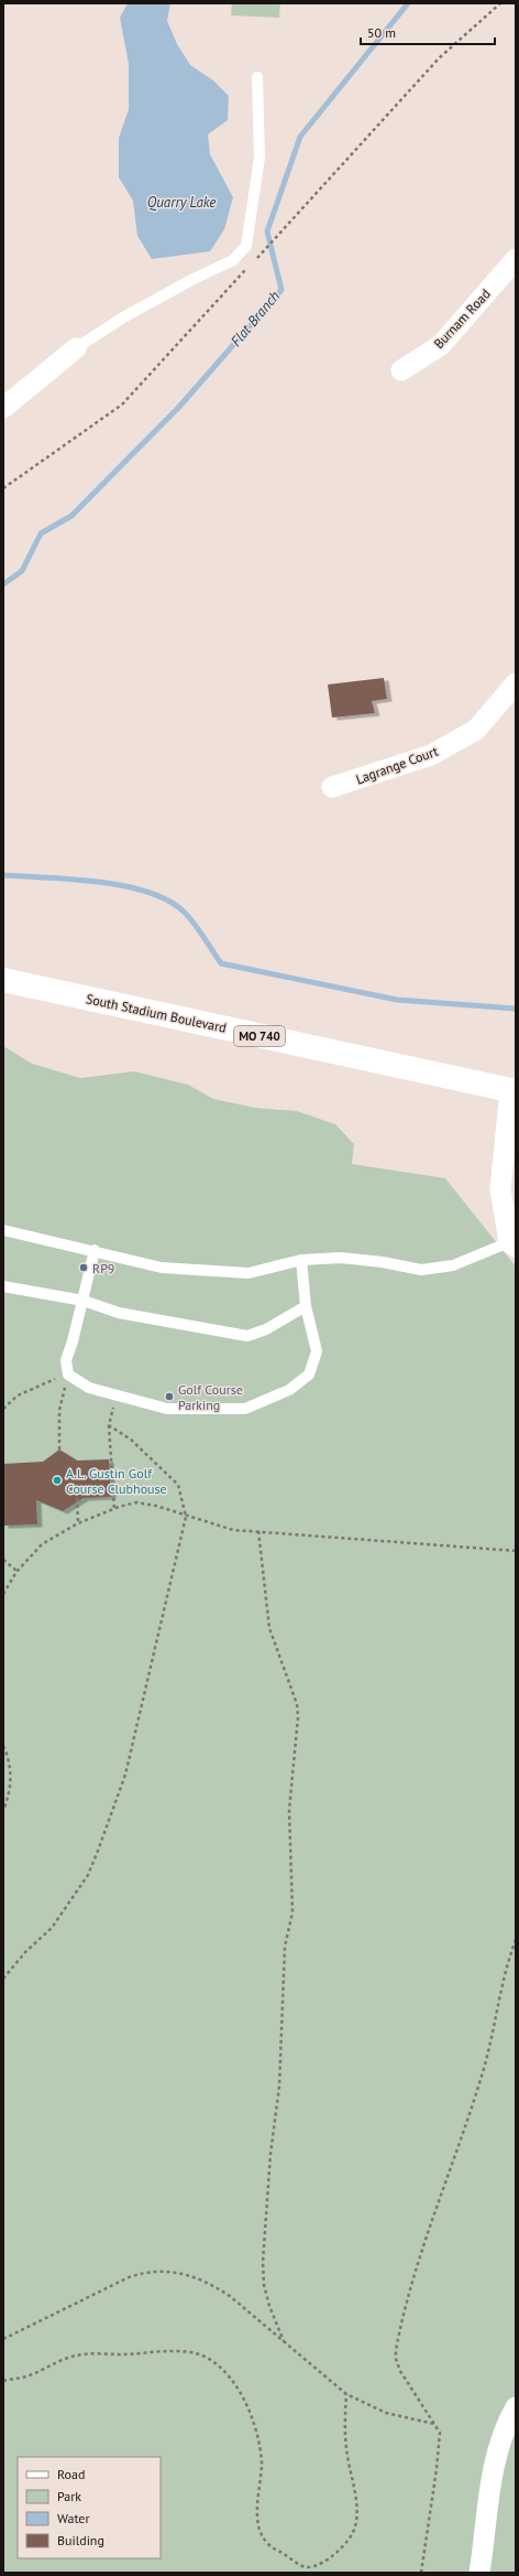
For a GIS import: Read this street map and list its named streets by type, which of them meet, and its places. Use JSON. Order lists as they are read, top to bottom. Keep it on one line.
{"streets":{"main road":["South Stadium Boulevard","MO 740"],"street":["Burnam Road","Lagrange Court"]},"water":["Quarry Lake","Flat Branch"],"places":["RP9","Golf Course Parking","A.L. Gustin Golf Course Clubhouse"],"legend":["Road","Park","Water","Building"],"scale_bar":"50 m"}
